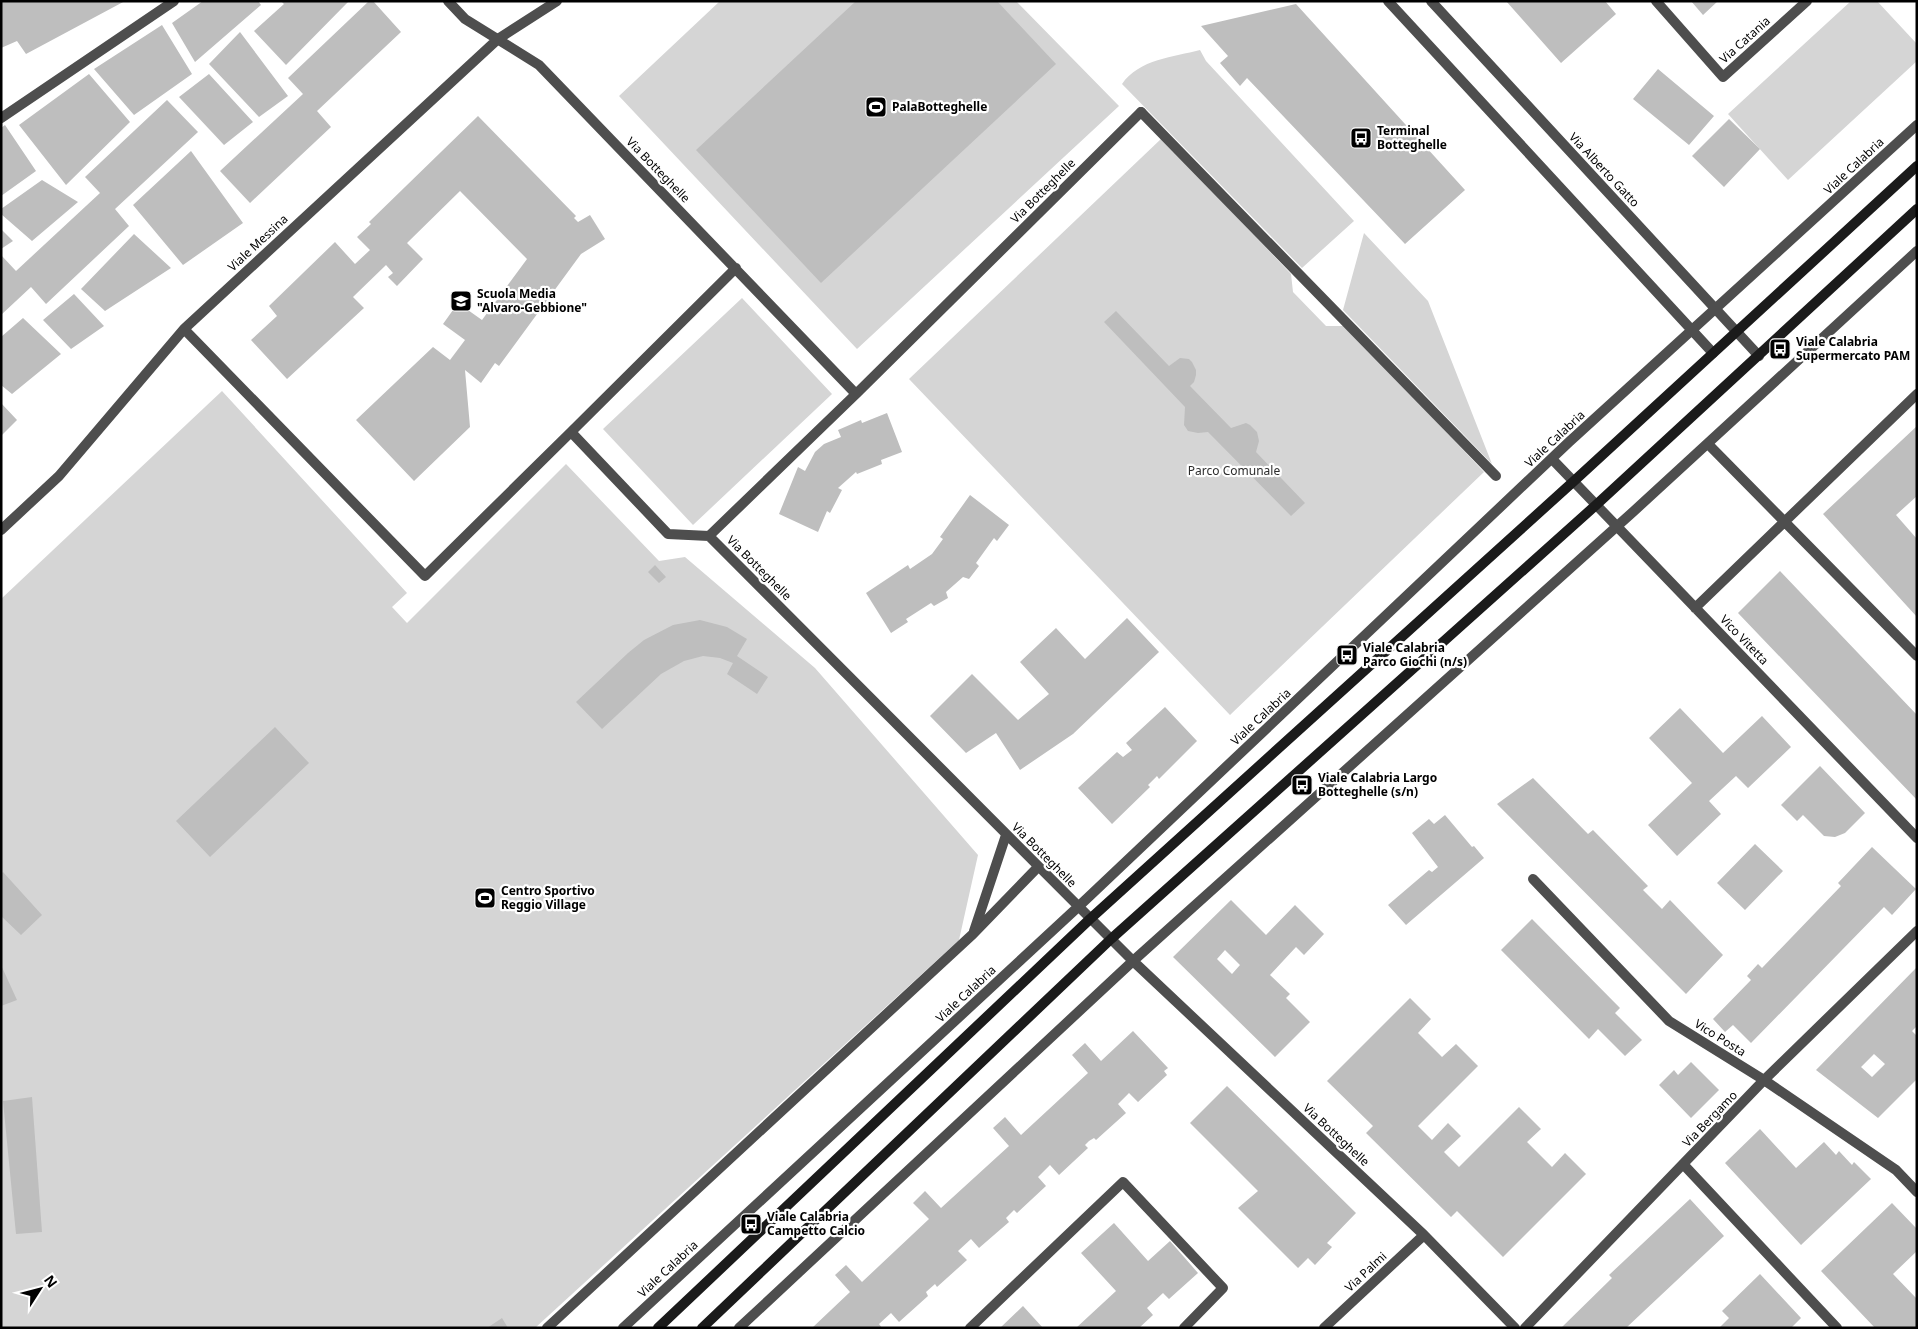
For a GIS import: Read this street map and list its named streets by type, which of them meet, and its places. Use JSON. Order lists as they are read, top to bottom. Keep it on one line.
{"streets":{"street":["Via Catania","Viale Calabria","Via Botteghelle","Via Alberto Gatto","Viale Messina","Vico Vitetta","Vico Posta","Via Bergamo","Via Palmi"]},"crossings":[["Viale Calabria","Via Botteghelle"],["Viale Calabria","Via Alberto Gatto"],["Viale Calabria","Vico Vitetta"],["Via Botteghelle","Viale Messina"],["Via Botteghelle","Via Palmi"],["Vico Posta","Via Bergamo"]],"parks":["Parco Comunale"],"places":{"sports":["PalaBotteghelle","Centro Sportivo Reggio Village"],"bus stop":["Terminal Botteghelle","Viale Calabria Supermercato PAM","Viale Calabria Parco Giochi (n/s)","Viale Calabria Largo Botteghelle (s/n)","Viale Calabria Campetto Calcio"],"school or university":["Scuola Media \"Alvaro-Gebbione\""]},"north":"top right"}
